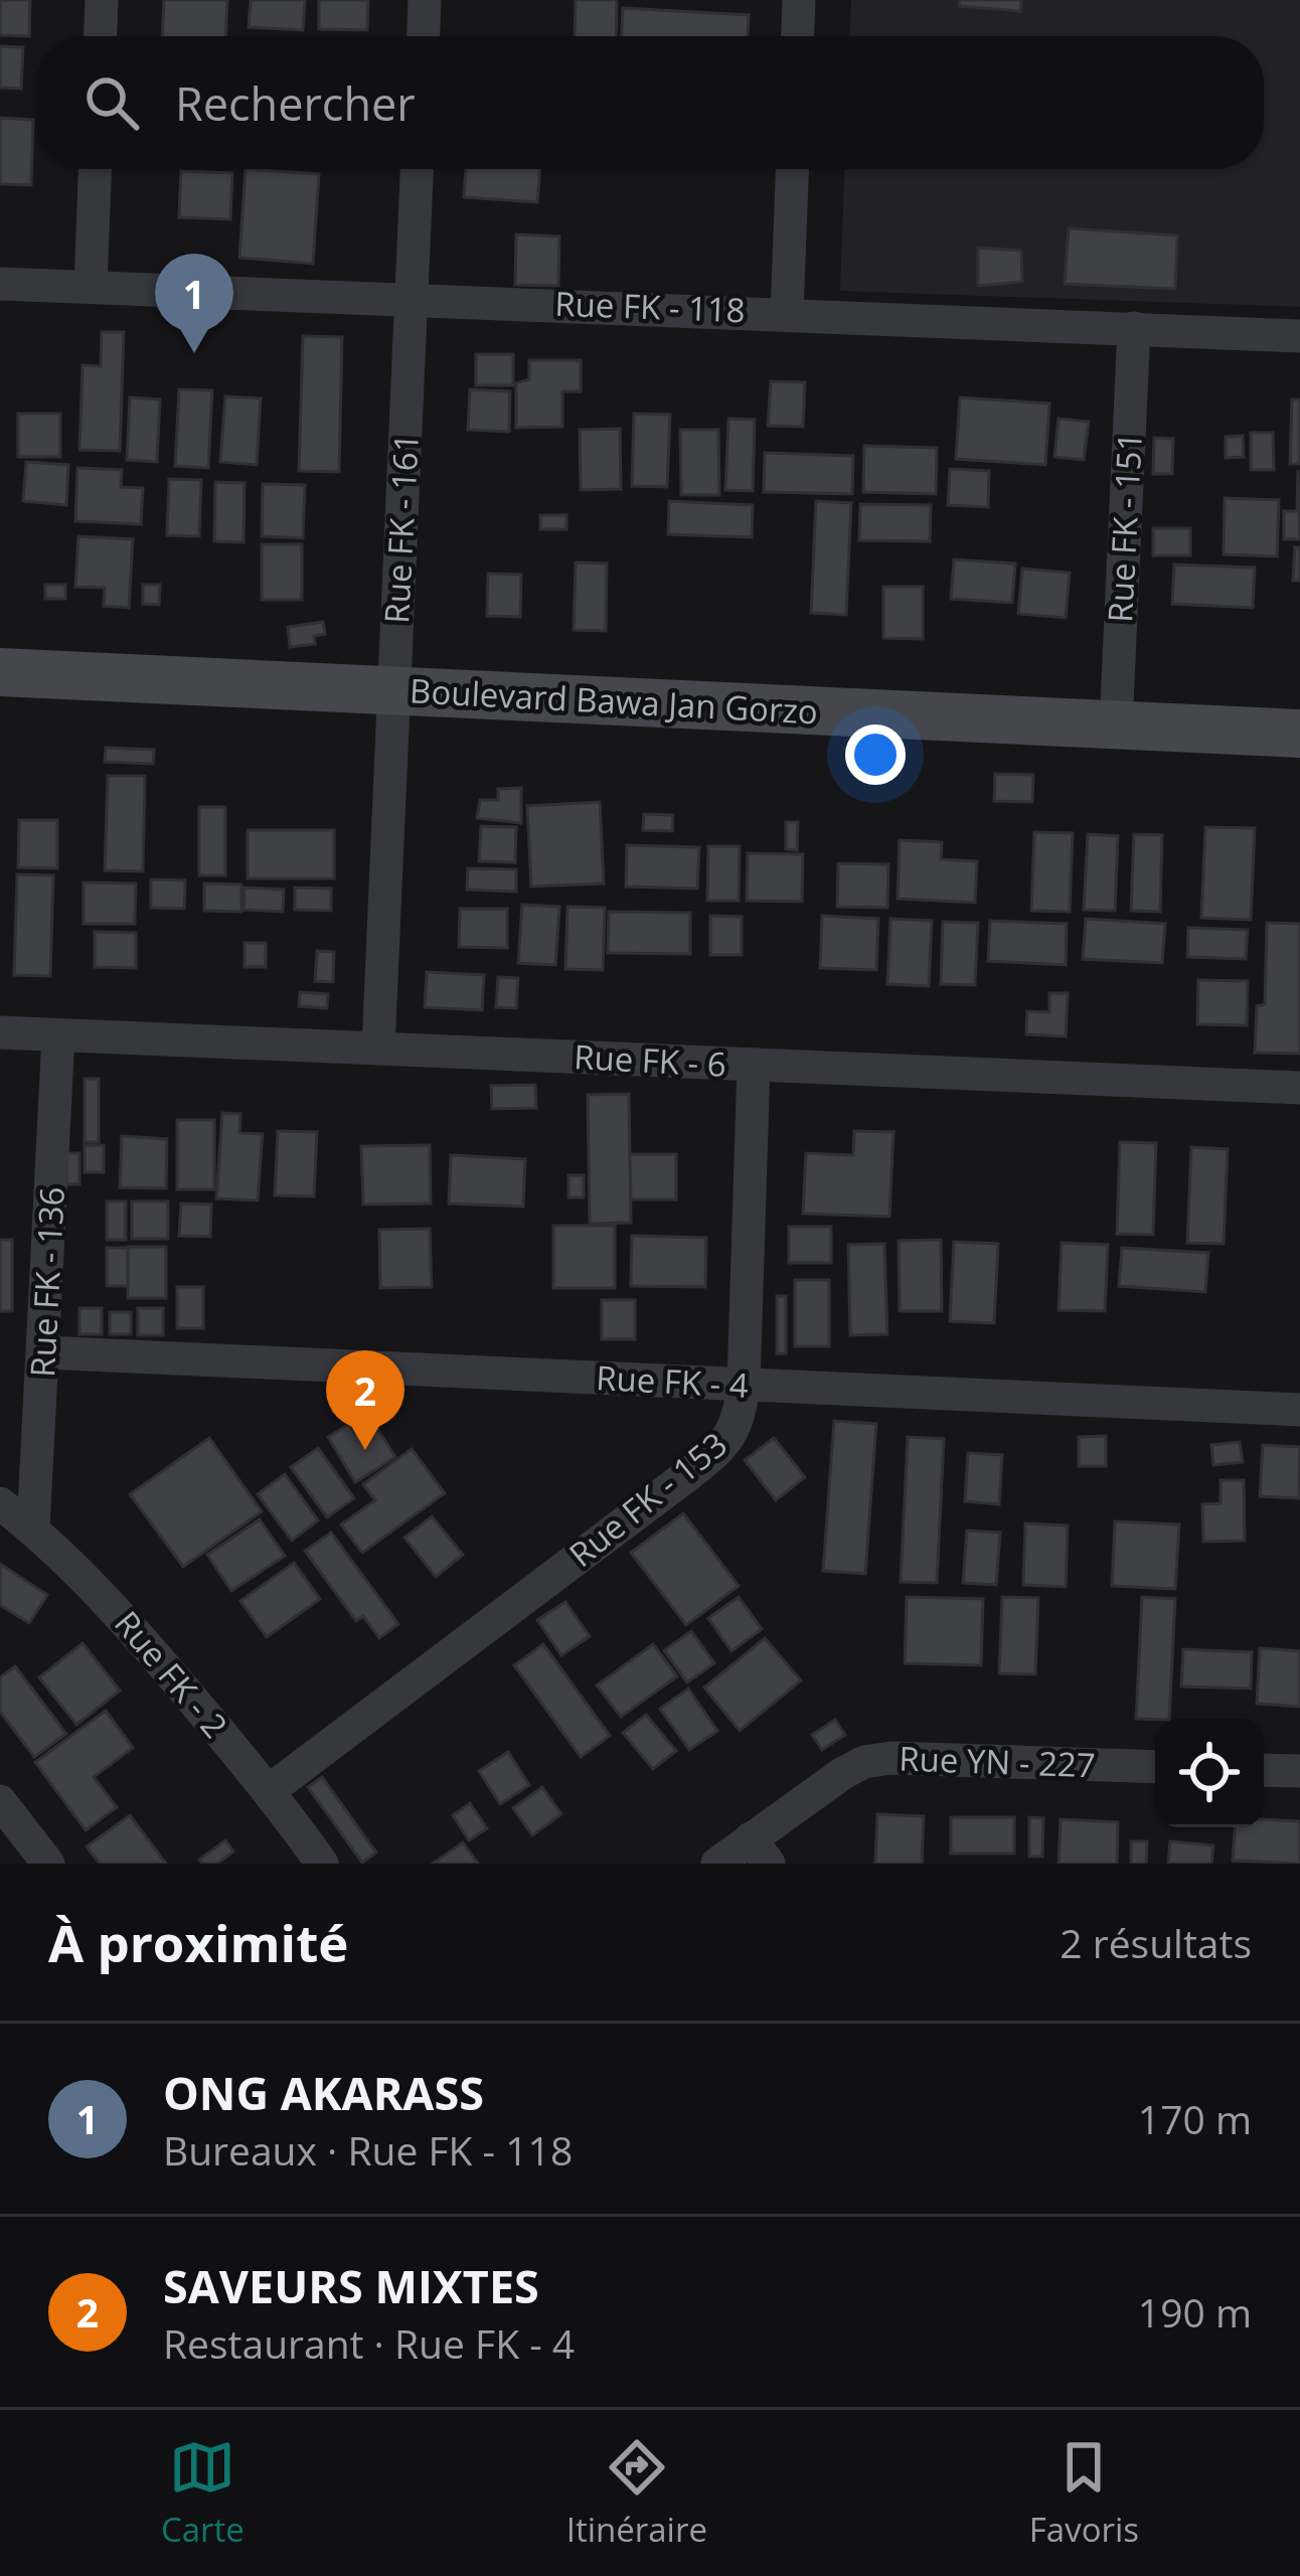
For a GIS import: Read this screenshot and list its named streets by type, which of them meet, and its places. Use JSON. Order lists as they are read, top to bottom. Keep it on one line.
{"streets":{"main road":["Boulevard Bawa Jan Gorzo"],"street":["Rue FK - 118","Rue FK - 151","Rue FK - 161","Rue FK - 6","Rue FK - 136","Rue FK - 4","Rue FK - 153","Rue FK - 2","Rue YN - 227"]},"crossings":[["Rue FK - 118","Rue FK - 151"],["Rue FK - 118","Rue FK - 161"],["Rue FK - 151","Boulevard Bawa Jan Gorzo"],["Rue FK - 161","Boulevard Bawa Jan Gorzo"],["Rue FK - 161","Rue FK - 6"],["Rue FK - 6","Rue FK - 136"],["Rue FK - 6","Rue FK - 153"],["Rue FK - 136","Rue FK - 4"],["Rue FK - 136","Rue FK - 2"],["Rue FK - 4","Rue FK - 153"],["Rue FK - 153","Rue FK - 2"]],"page":{"search":"Rechercher","pins":["1","2"],"heading":["À proximité","2 résultats"],"list":[{"mark":"1","name":"ONG AKARASS","note":"Bureaux · Rue FK - 118","value":"170 m"},{"mark":"2","name":"SAVEURS MIXTES","note":"Restaurant · Rue FK - 4","value":"190 m"}],"nav":["Carte","Itinéraire","Favoris"]}}
